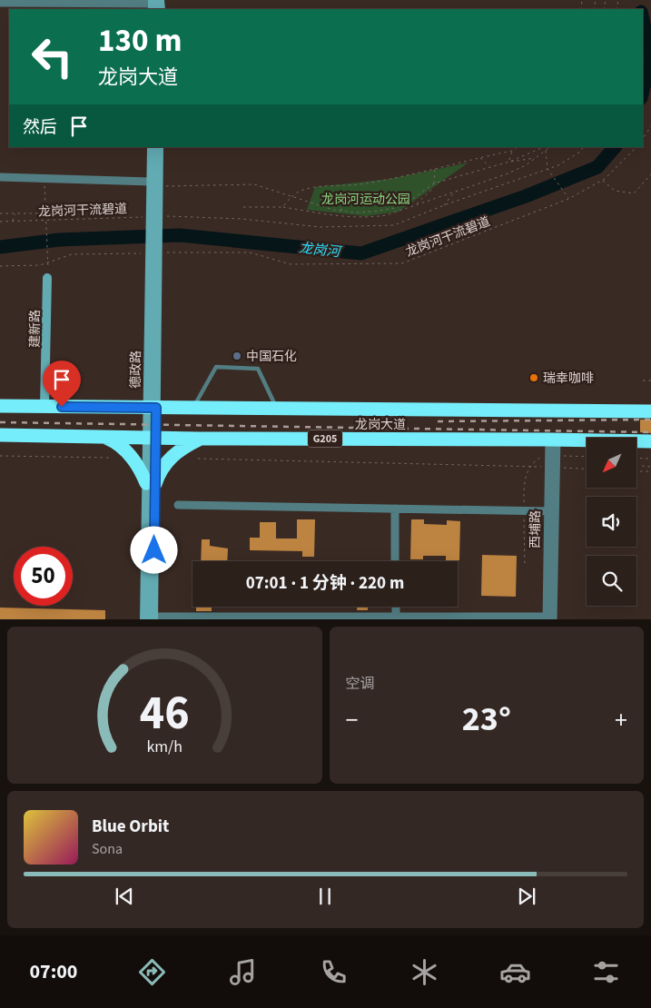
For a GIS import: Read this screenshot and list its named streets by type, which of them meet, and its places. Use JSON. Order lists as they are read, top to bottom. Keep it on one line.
{"streets":{"highway":["龙岗大道","G205"],"main road":["建新路","德政路"],"street":["西埔路"],"path":["龙岗河干流碧道"]},"crossings":[["建新路","龙岗大道"],["德政路","龙岗大道"],["龙岗大道","西埔路"]],"water":["龙岗河"],"parks":["龙岗河运动公园"],"places":["中国石化","瑞幸咖啡"],"north":"bottom left","page":{"turn":["130 m","龙岗大道"],"then":"然后","limit":"50","trip":"07:01 · 1 分钟 · 220 m","tile":"空调","heat":["−","23°","+"],"song":["Blue Orbit","Sona"],"tabs":"07:00","gauge":["46","km/h"]}}
